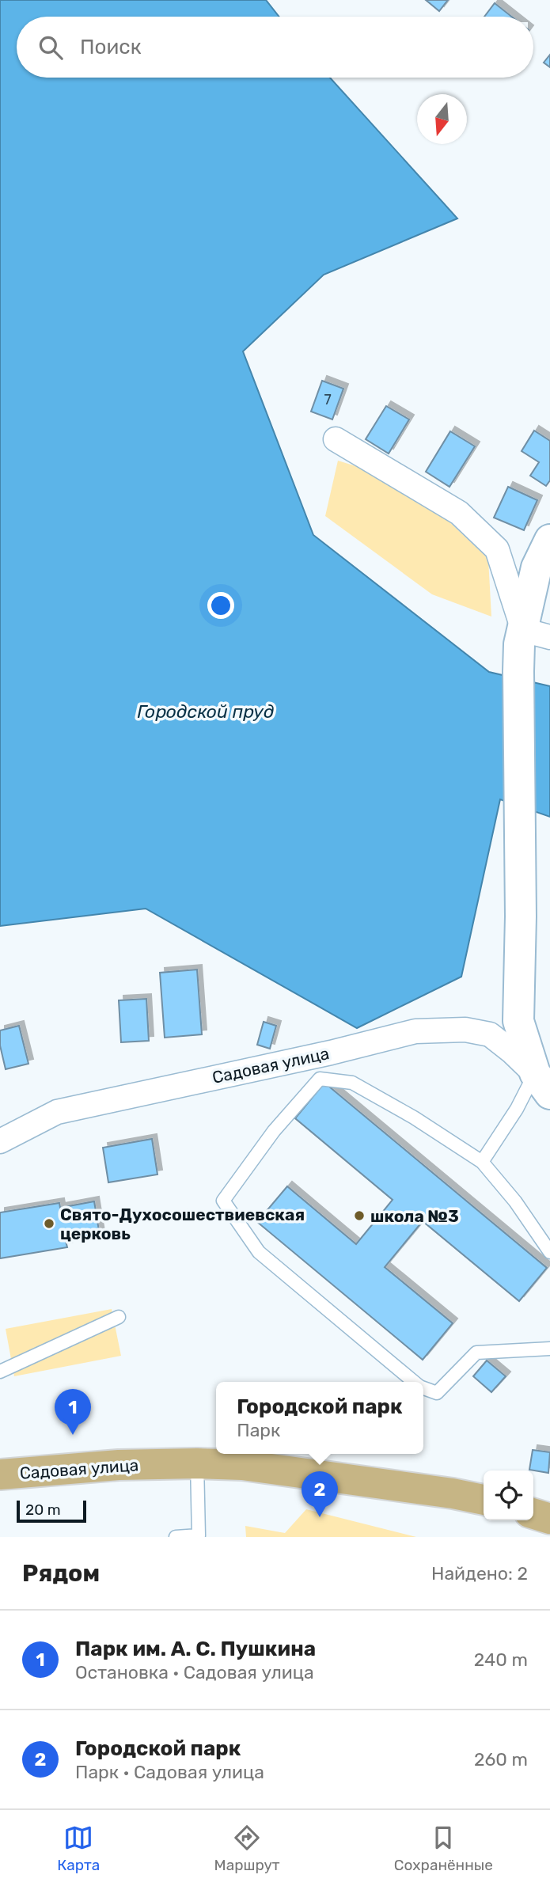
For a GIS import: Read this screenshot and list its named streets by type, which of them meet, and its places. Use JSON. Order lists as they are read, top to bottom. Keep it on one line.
{"streets":{"main road":["Садовая улица"]},"water":["Городской пруд"],"places":["школа №3","Свято-Духосошествиевская церковь"],"house_numbers":["7"],"scale_bar":"20 m","north":"bottom","page":{"search":"Поиск","popup":["Городской парк","Парк"],"pins":["1","2"],"scale":"20 m","heading":["Рядом","Найдено: 2"],"list":[{"mark":"1","name":"Парк им. А. С. Пушкина","note":"Остановка · Садовая улица","value":"240 m"},{"mark":"2","name":"Городской парк","note":"Парк · Садовая улица","value":"260 m"}],"nav":["Карта","Маршрут","Сохранённые"]}}
